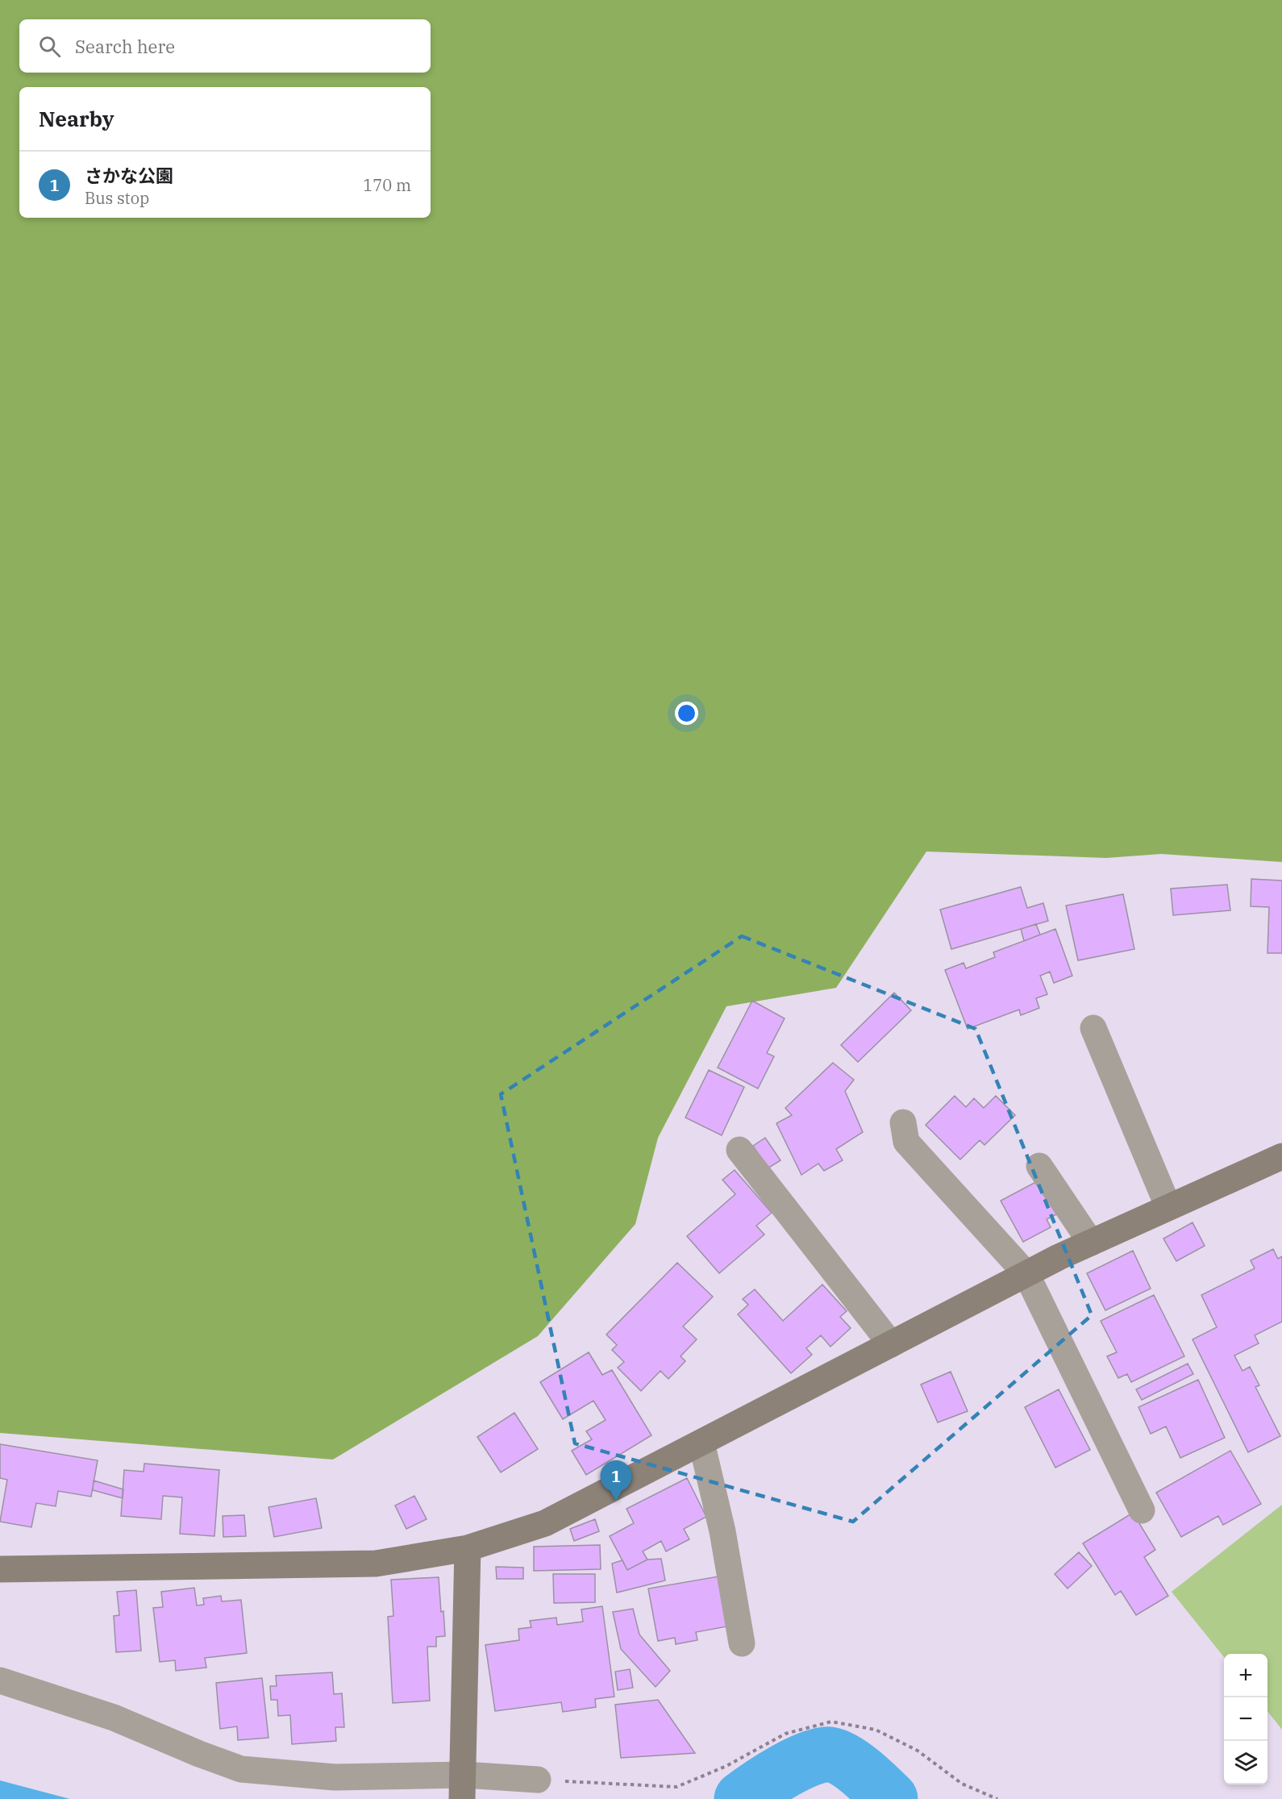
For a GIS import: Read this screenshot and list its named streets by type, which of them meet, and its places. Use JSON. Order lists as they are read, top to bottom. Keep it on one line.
{"page":{"search":"Search here","heading":"Nearby","list":[{"mark":"1","name":"さかな公園","note":"Bus stop","value":"170 m"}],"pins":"1","map_buttons":["+","−"]}}
